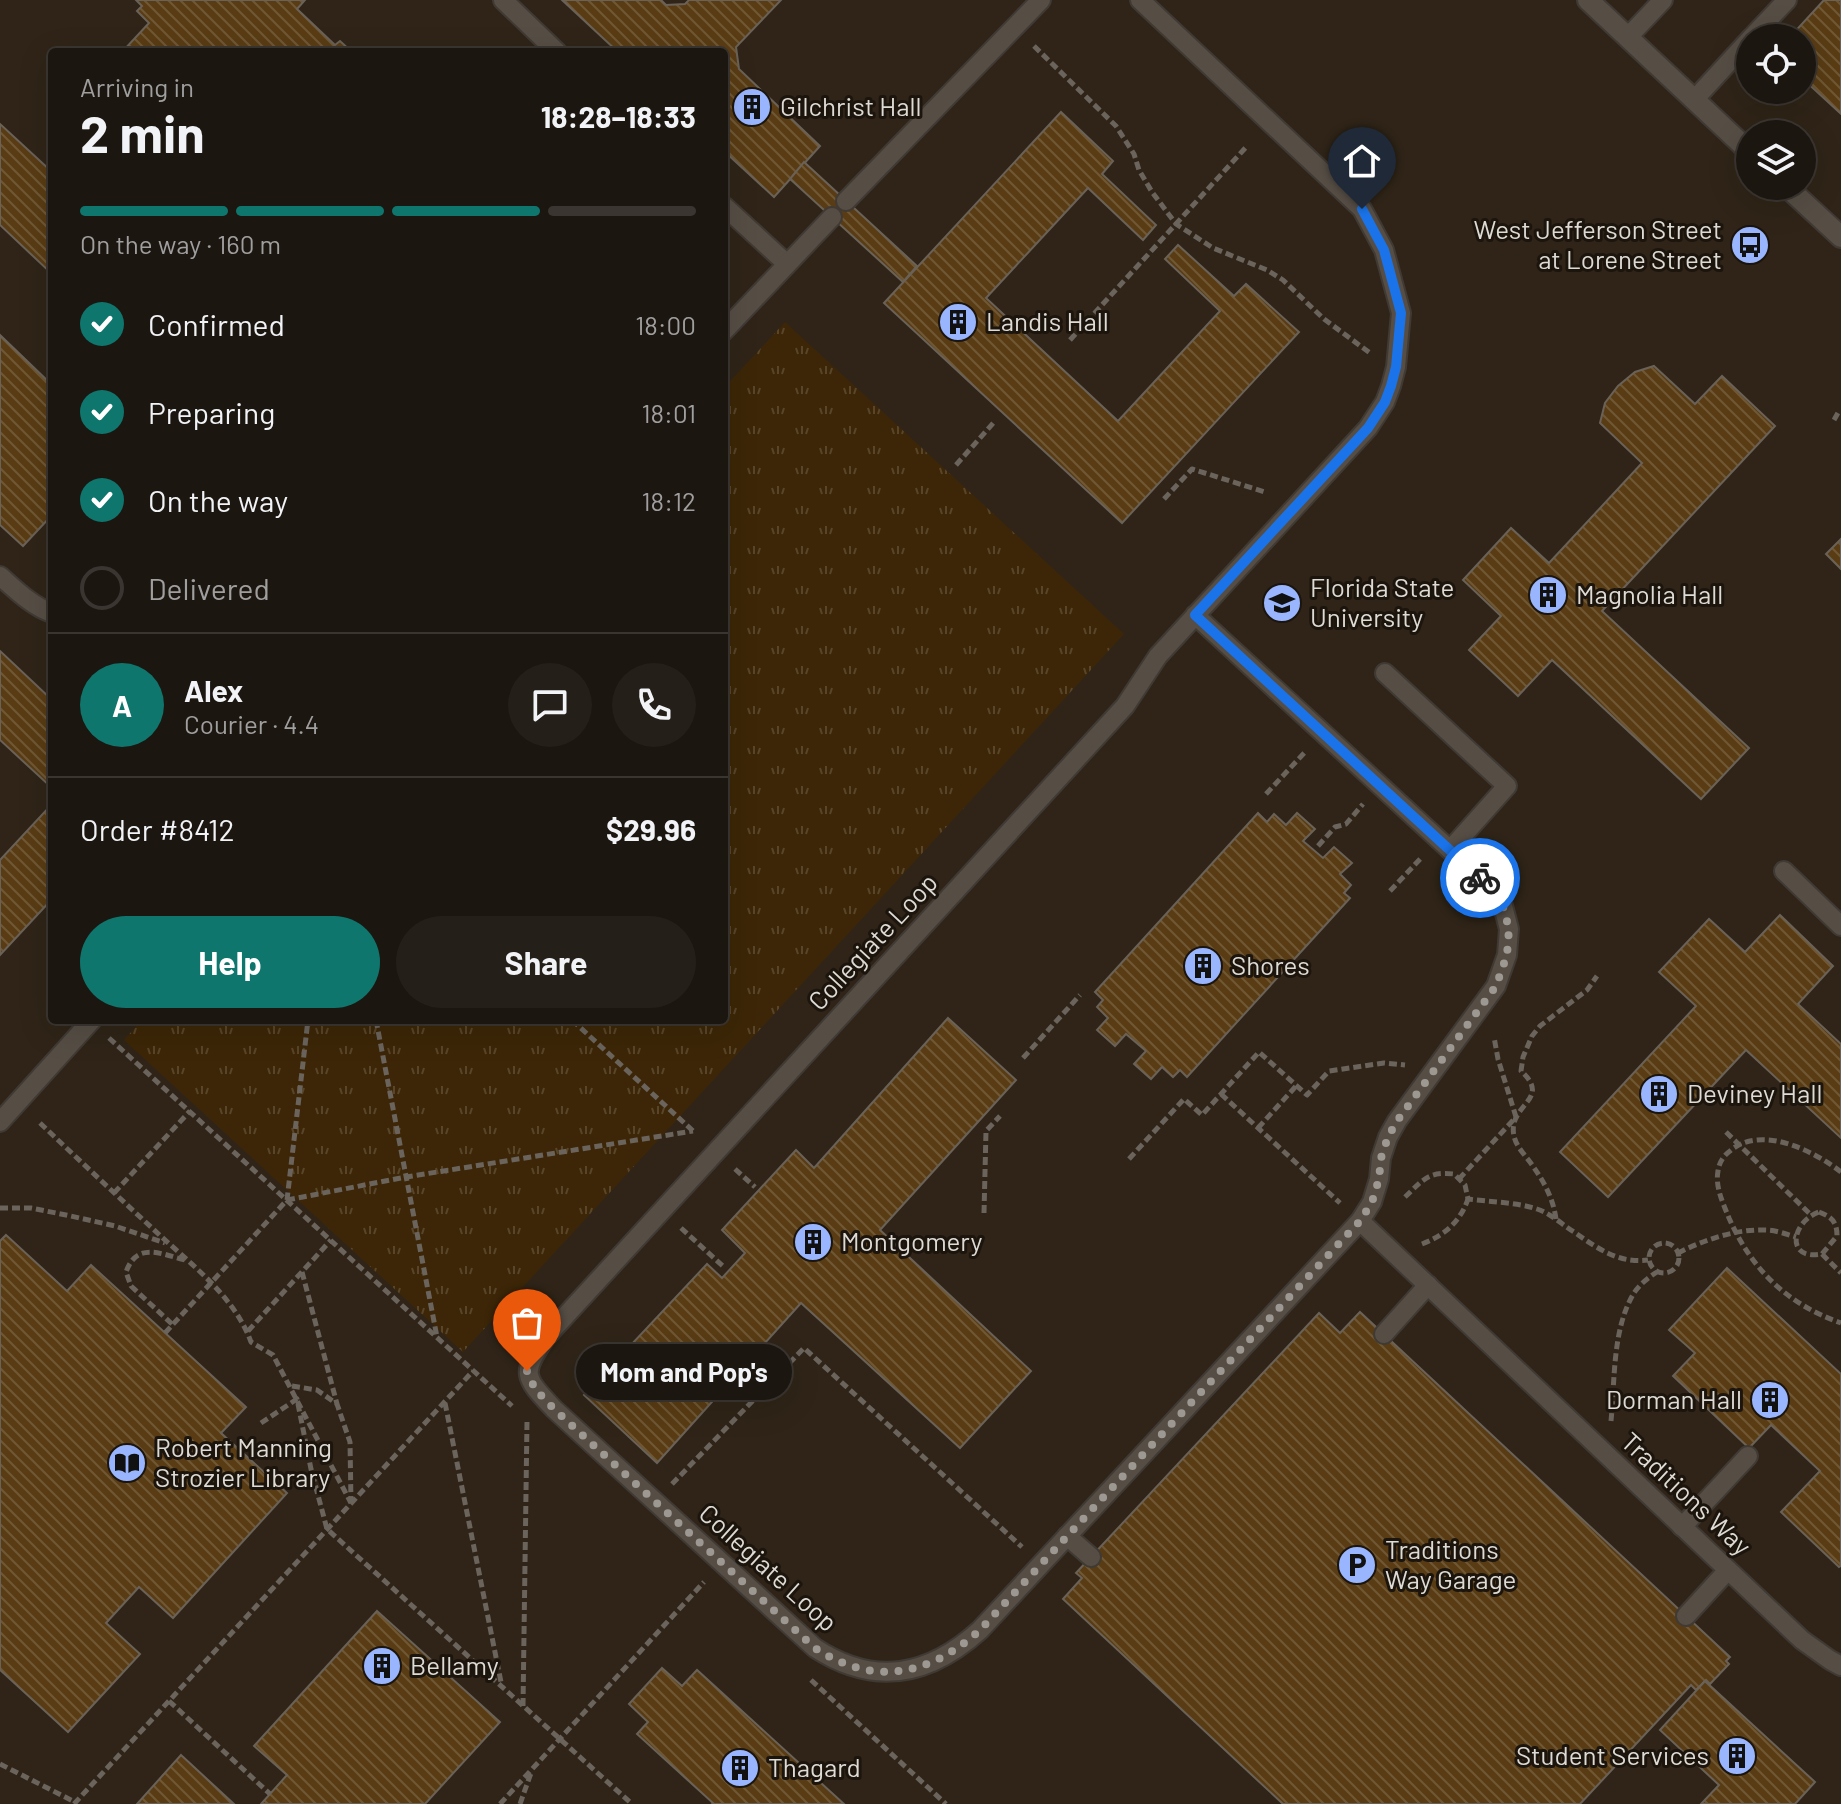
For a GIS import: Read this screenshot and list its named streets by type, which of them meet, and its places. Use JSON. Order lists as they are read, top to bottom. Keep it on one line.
{"streets":{"lane":["Collegiate Loop","Traditions Way"]},"crossings":[["Collegiate Loop","Traditions Way"]],"places":{"building":["Gilchrist Hall","Landis Hall","Magnolia Hall","Shores","Deviney Hall","Montgomery","Dorman Hall","Bellamy","Student Services","Thagard"],"bus stop":["West Jefferson Street at Lorene Street"],"school or university":["Florida State University"],"other":["Mom and Pop's"],"library":["Robert Manning Strozier Library"],"parking":["Traditions Way Garage"]},"page":{"heading":["2 min","Arriving in","18:28–18:33"],"panel":["Alex","Courier · 4.4","Order #8412","$29.96"],"bar":"On the way · 160 m","list":[["Confirmed","18:00"],["Preparing","18:01"],["On the way","18:12"],"Delivered"],"round":"A","buttons":["Help","Share"],"bubble":"Mom and Pop's"}}
